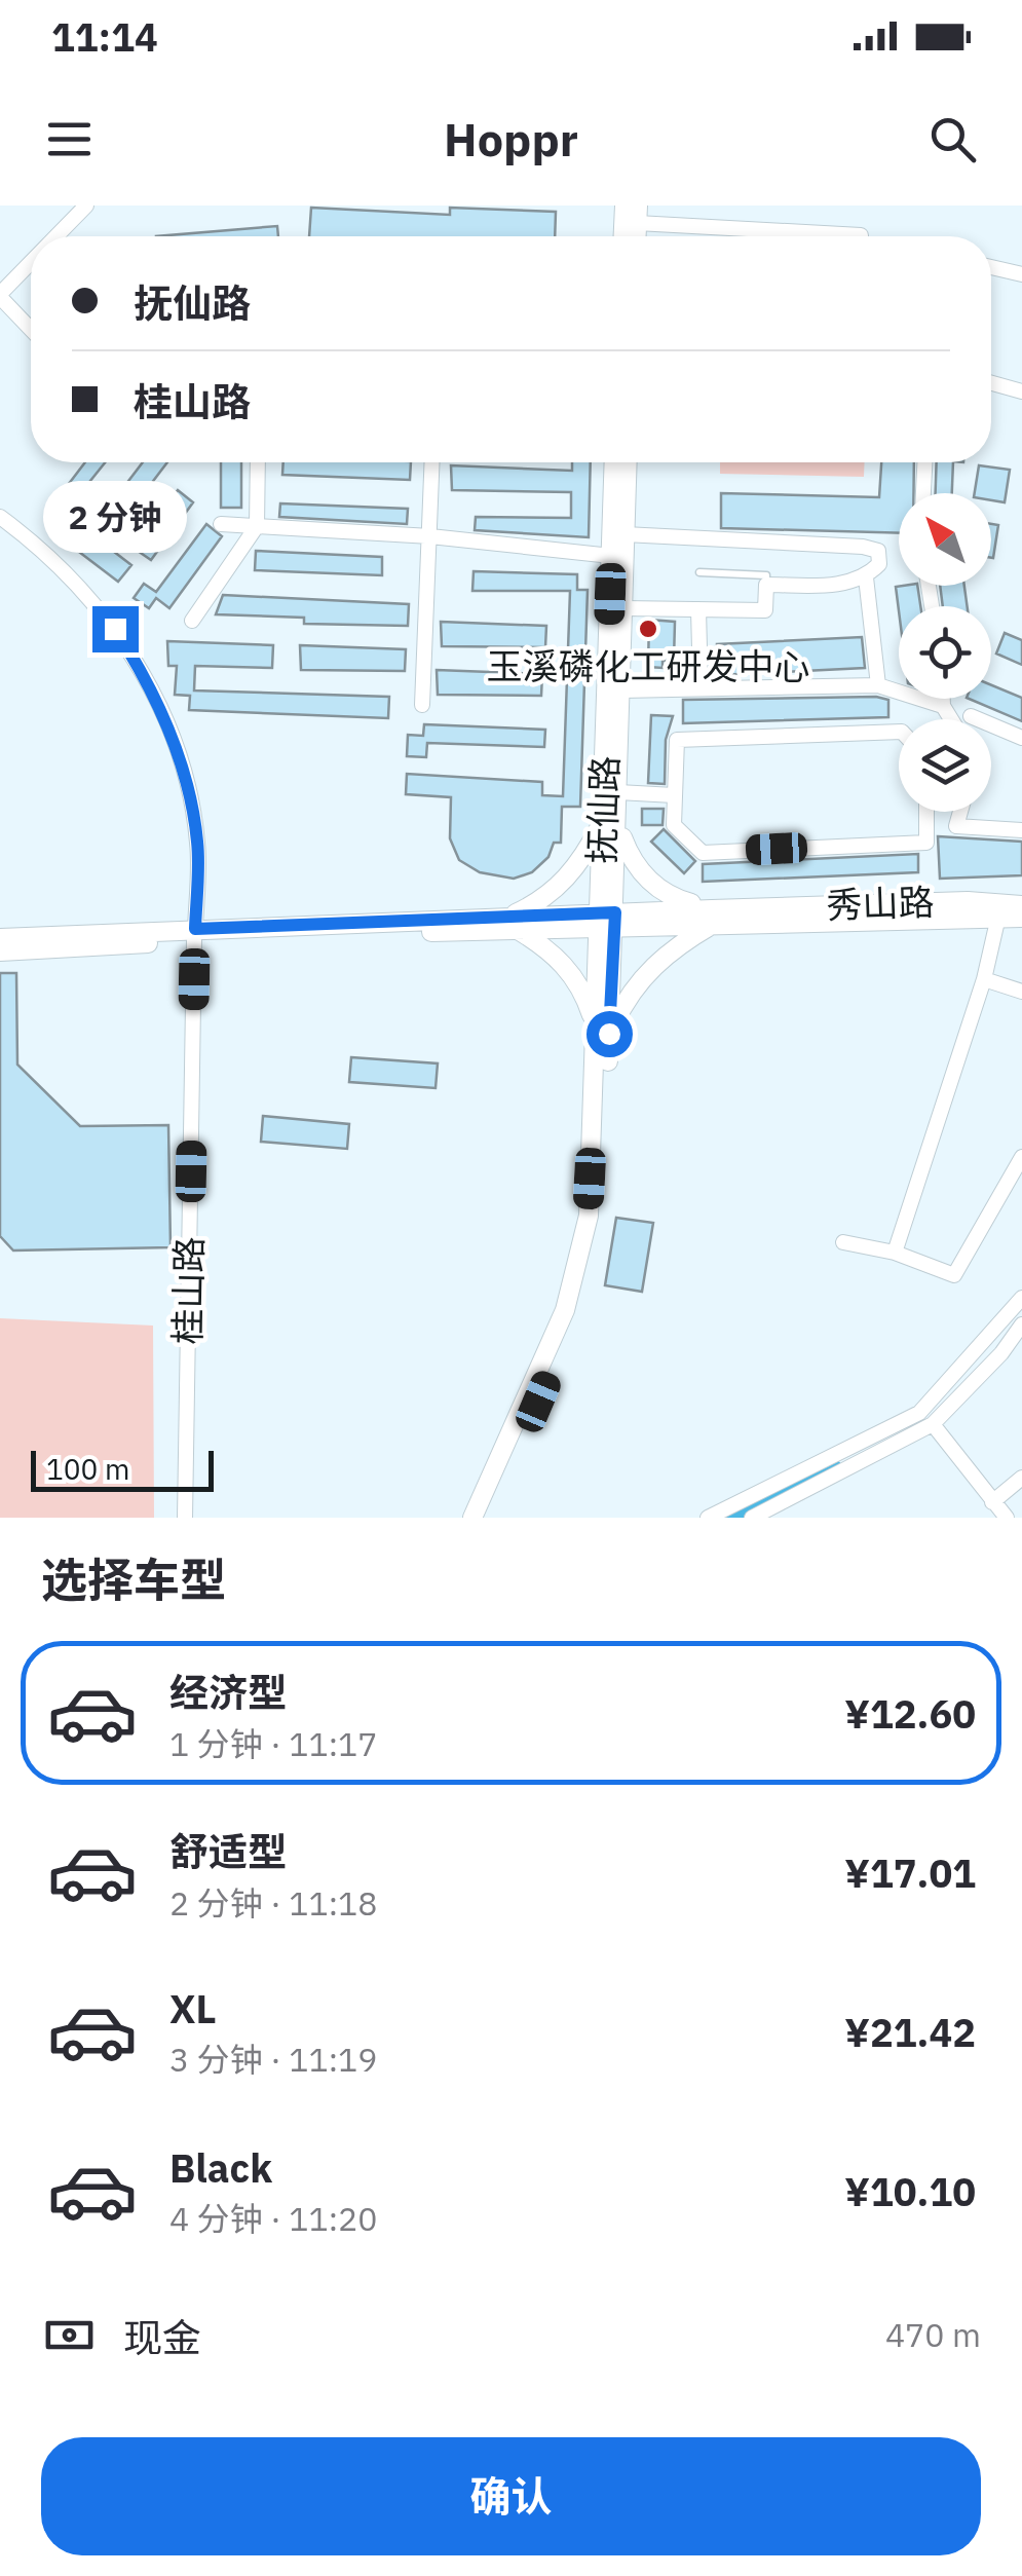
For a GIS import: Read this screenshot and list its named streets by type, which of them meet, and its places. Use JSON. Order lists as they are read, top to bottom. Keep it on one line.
{"streets":{"street":["抚仙路","秀山路","桂山路"]},"crossings":[["抚仙路","秀山路"],["秀山路","桂山路"]],"places":["玉溪磷化工研发中心"],"scale_bar":"100 m","north":"top left","page":{"status":"11:14","header":"Hoppr","banner":["抚仙路","桂山路"],"bubble":"2 分钟","scale":"100 m","heading":"选择车型","list":[{"name":"经济型","note":"1 分钟 · 11:17","value":"¥12.60"},{"name":"舒适型","note":"2 分钟 · 11:18","value":"¥17.01"},{"name":"XL","note":"3 分钟 · 11:19","value":"¥21.42"},{"name":"Black","note":"4 分钟 · 11:20","value":"¥10.10"}],"pay":["现金","470 m"],"buttons":"确认"}}
